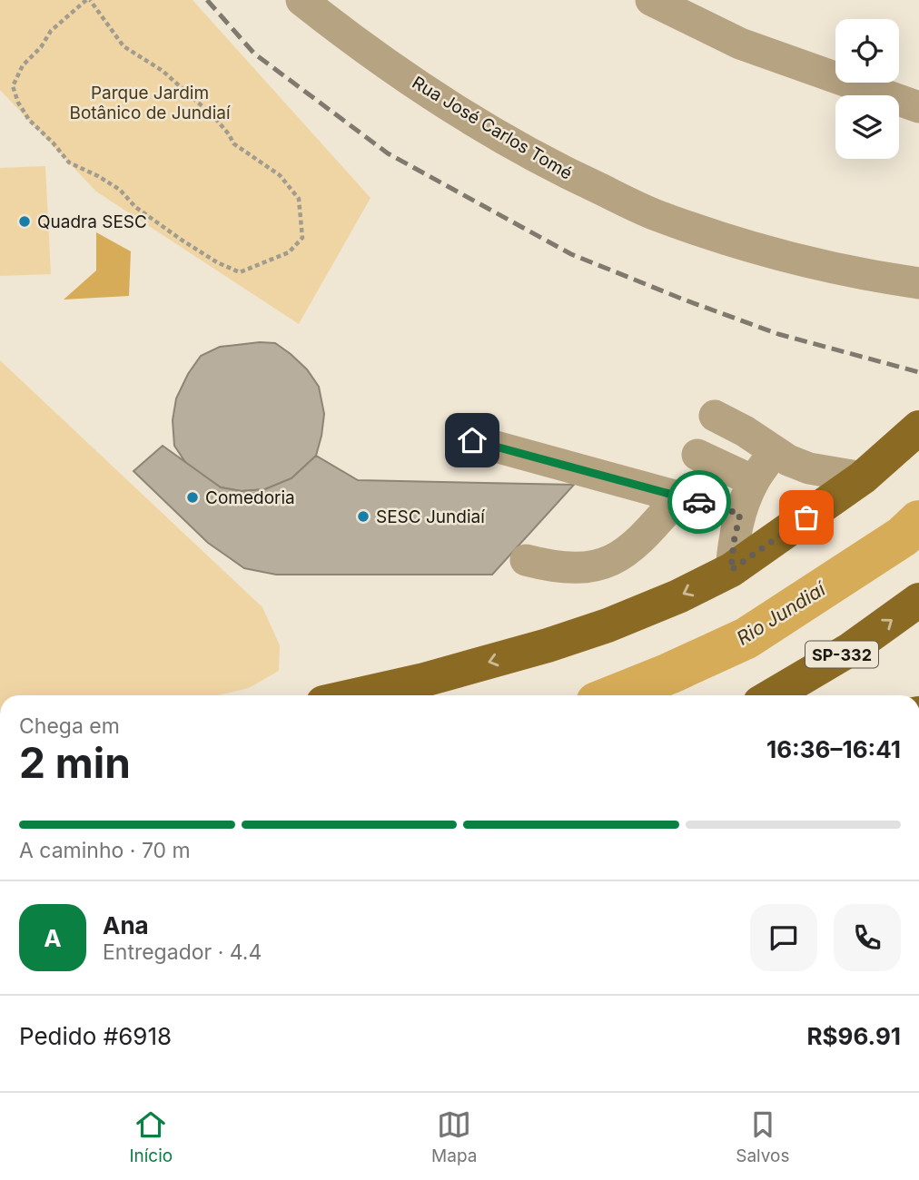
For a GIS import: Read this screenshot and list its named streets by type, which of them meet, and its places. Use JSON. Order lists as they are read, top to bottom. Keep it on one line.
{"streets":{"main road":["SP-332"],"street":["Rua José Carlos Tomé"]},"water":["Rio Jundiaí"],"parks":["Parque Jardim Botânico de Jundiaí"],"places":["Quadra SESC","Comedoria","SESC Jundiaí"],"page":{"heading":["2 min","Chega em","16:36–16:41"],"panel":["Ana","Entregador · 4.4","Pedido #6918","R$96.91"],"bar":"A caminho · 70 m","round":"A","tabs":["Início","Mapa","Salvos"]}}
